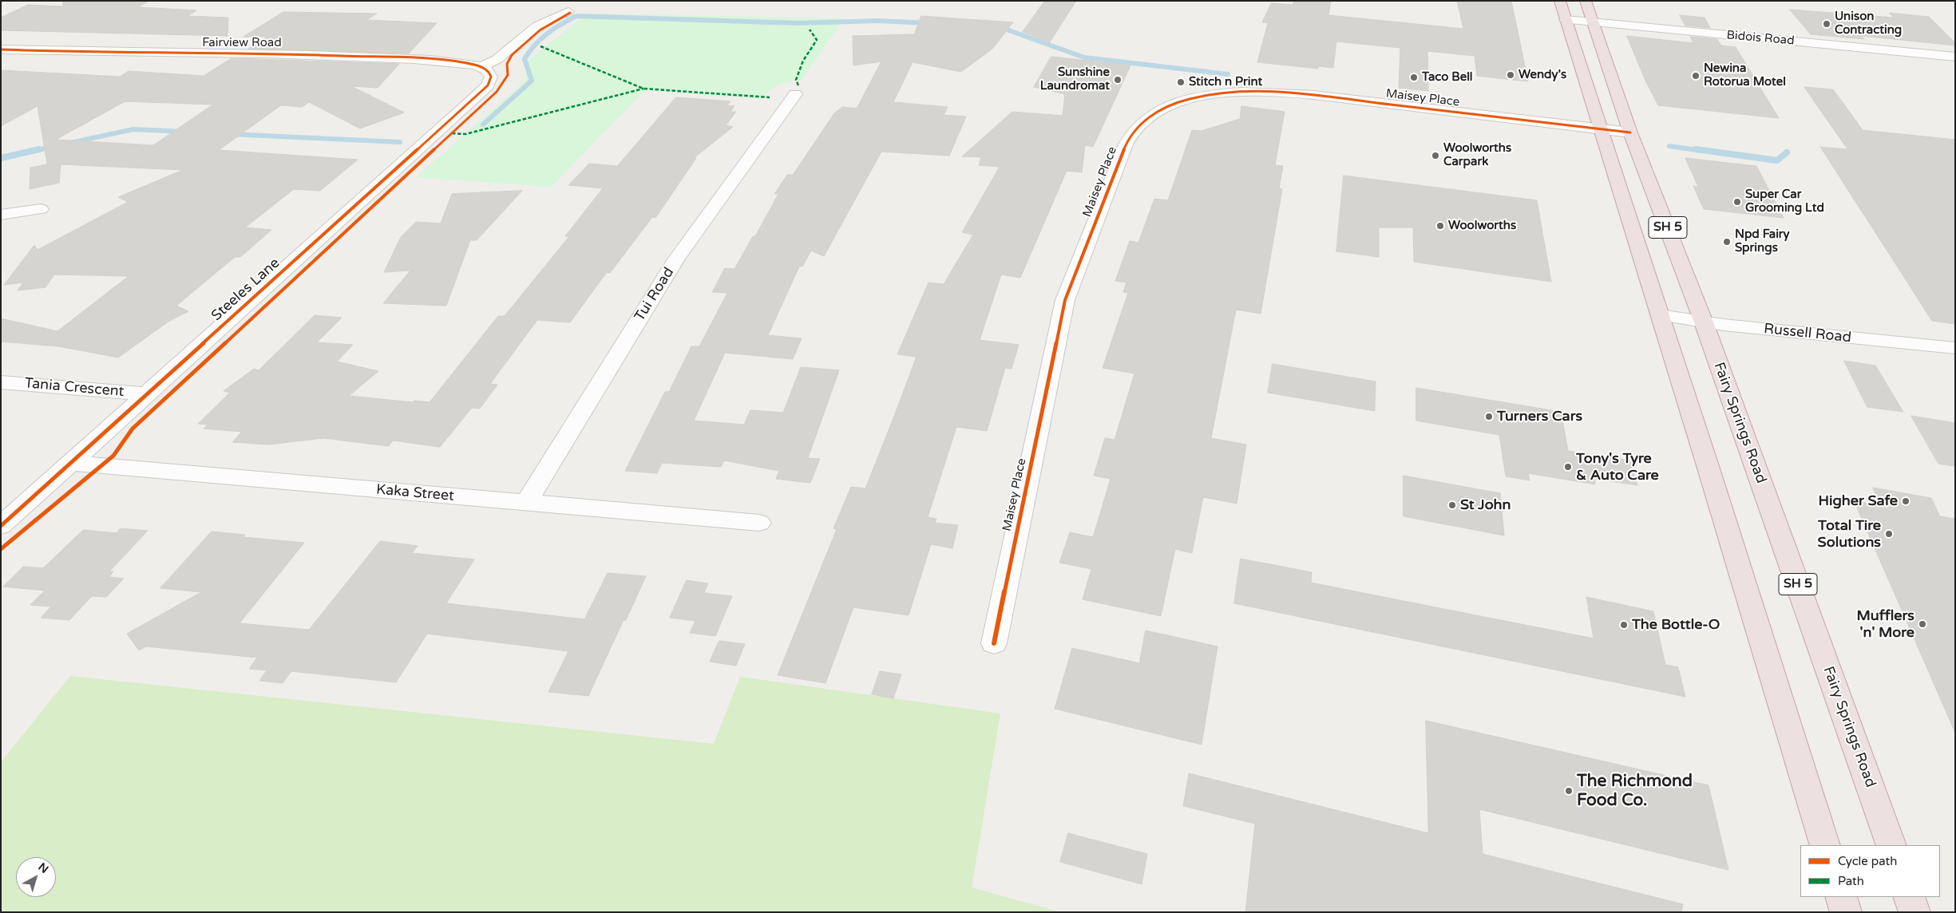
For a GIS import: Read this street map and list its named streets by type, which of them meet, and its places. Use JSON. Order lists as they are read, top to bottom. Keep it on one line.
{"streets":{"highway":["SH 5","Fairy Springs Road"],"street":["Bidois Road","Fairview Road","Maisey Place","Steeles Lane","Tui Road","Russell Road","Tania Crescent","Kaka Street"]},"crossings":[["Bidois Road","SH 5"],["Bidois Road","Fairy Springs Road"],["Fairview Road","Steeles Lane"],["Maisey Place","SH 5"],["Maisey Place","Fairy Springs Road"],["SH 5","Russell Road"],["Steeles Lane","Tania Crescent"],["Steeles Lane","Kaka Street"],["Tui Road","Kaka Street"],["Russell Road","Fairy Springs Road"]],"places":["Unison Contracting","Wendy's","Newina Rotorua Motel","Taco Bell","Sunshine Laundromat","Stitch n Print","Woolworths Carpark","Super Car Grooming Ltd","Woolworths","Npd Fairy Springs","Turners Cars","Tony's Tyre & Auto Care","Higher Safe","St John","Total Tire Solutions","Mufflers 'n' More","The Bottle-O","The Richmond Food Co."],"legend":["Cycle path","Path"],"north":"top right"}
